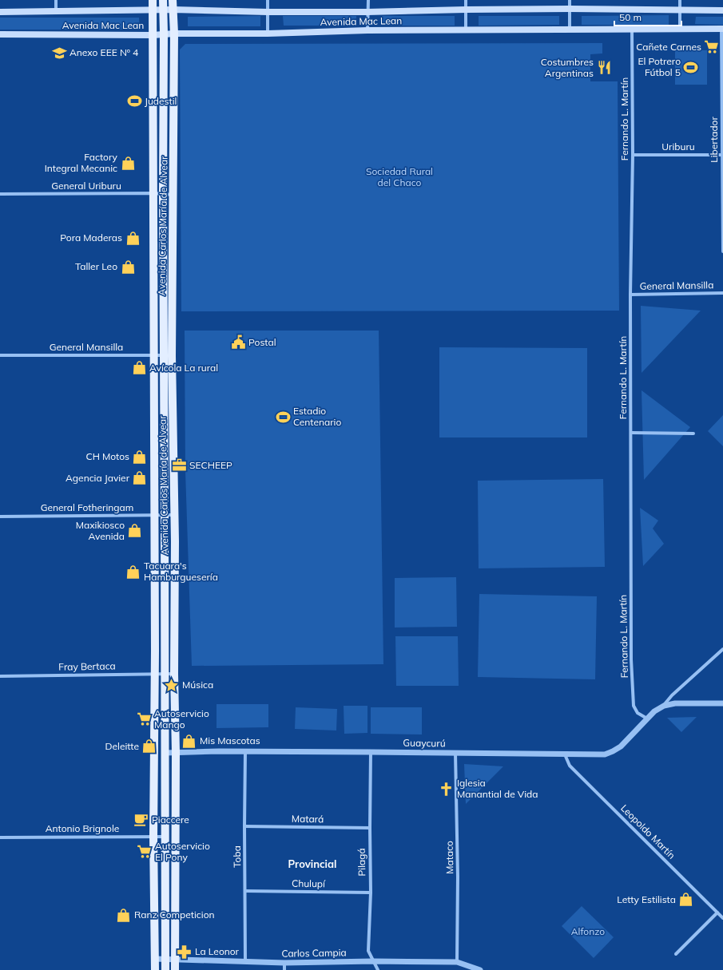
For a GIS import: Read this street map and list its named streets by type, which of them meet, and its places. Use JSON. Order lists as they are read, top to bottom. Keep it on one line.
{"streets":{"main road":["Avenida Mac Lean","Avenida Carlos María de Alvear"],"street":["Fernando L. Martín","Libertador","Uriburu","General Uriburu","General Mansilla","General Fotheringam","Fray Bertaca","Guaycurú","Matará","Antonio Brignole","Leopoldo Martín","Toba","Mataco","Pilagá","Chulupí","Carlos Campia"]},"crossings":[["Avenida Mac Lean","Fernando L. Martín"],["Avenida Mac Lean","Libertador"],["Avenida Mac Lean","Avenida Carlos María de Alvear"],["Fernando L. Martín","Uriburu"],["Fernando L. Martín","General Mansilla"],["Fernando L. Martín","Guaycurú"],["Libertador","Uriburu"],["General Uriburu","Avenida Carlos María de Alvear"],["Avenida Carlos María de Alvear","General Mansilla"],["Avenida Carlos María de Alvear","General Fotheringam"],["Avenida Carlos María de Alvear","Fray Bertaca"],["Avenida Carlos María de Alvear","Guaycurú"],["Avenida Carlos María de Alvear","Antonio Brignole"],["Avenida Carlos María de Alvear","Carlos Campia"],["Guaycurú","Leopoldo Martín"],["Guaycurú","Toba"],["Guaycurú","Mataco"],["Guaycurú","Pilagá"],["Matará","Toba"],["Matará","Pilagá"],["Toba","Chulupí"],["Toba","Carlos Campia"],["Mataco","Carlos Campia"],["Pilagá","Chulupí"],["Pilagá","Carlos Campia"]],"districts":["Provincial"],"parks":["Sociedad Rural del Chaco","Alfonzo"],"places":{"supermarket":["Cañete Carnes","Autoservicio Mango","Autoservicio El Pony"],"school or university":["Anexo EEE Nº 4"],"sports":["El Potrero Fútbol 5","Judestil","Estadio Centenario"],"restaurant":["Costumbres Argentinas"],"shop":["Factory Integral Mecanic","Pora Maderas","Taller Leo","Avícola La rural","CH Motos","Agencia Javier","Maxikiosco Avenida","Tacuara's Hamburguesería","Mis Mascotas","Deleitte","Letty Estilista","Ranz Competicion"],"public building":["Postal"],"office":["SECHEEP"],"place":["Música"],"church":["Iglesia Manantial de Vida"],"cafe":["Piaccere"],"pharmacy":["La Leonor"]},"scale_bar":"50 m"}
